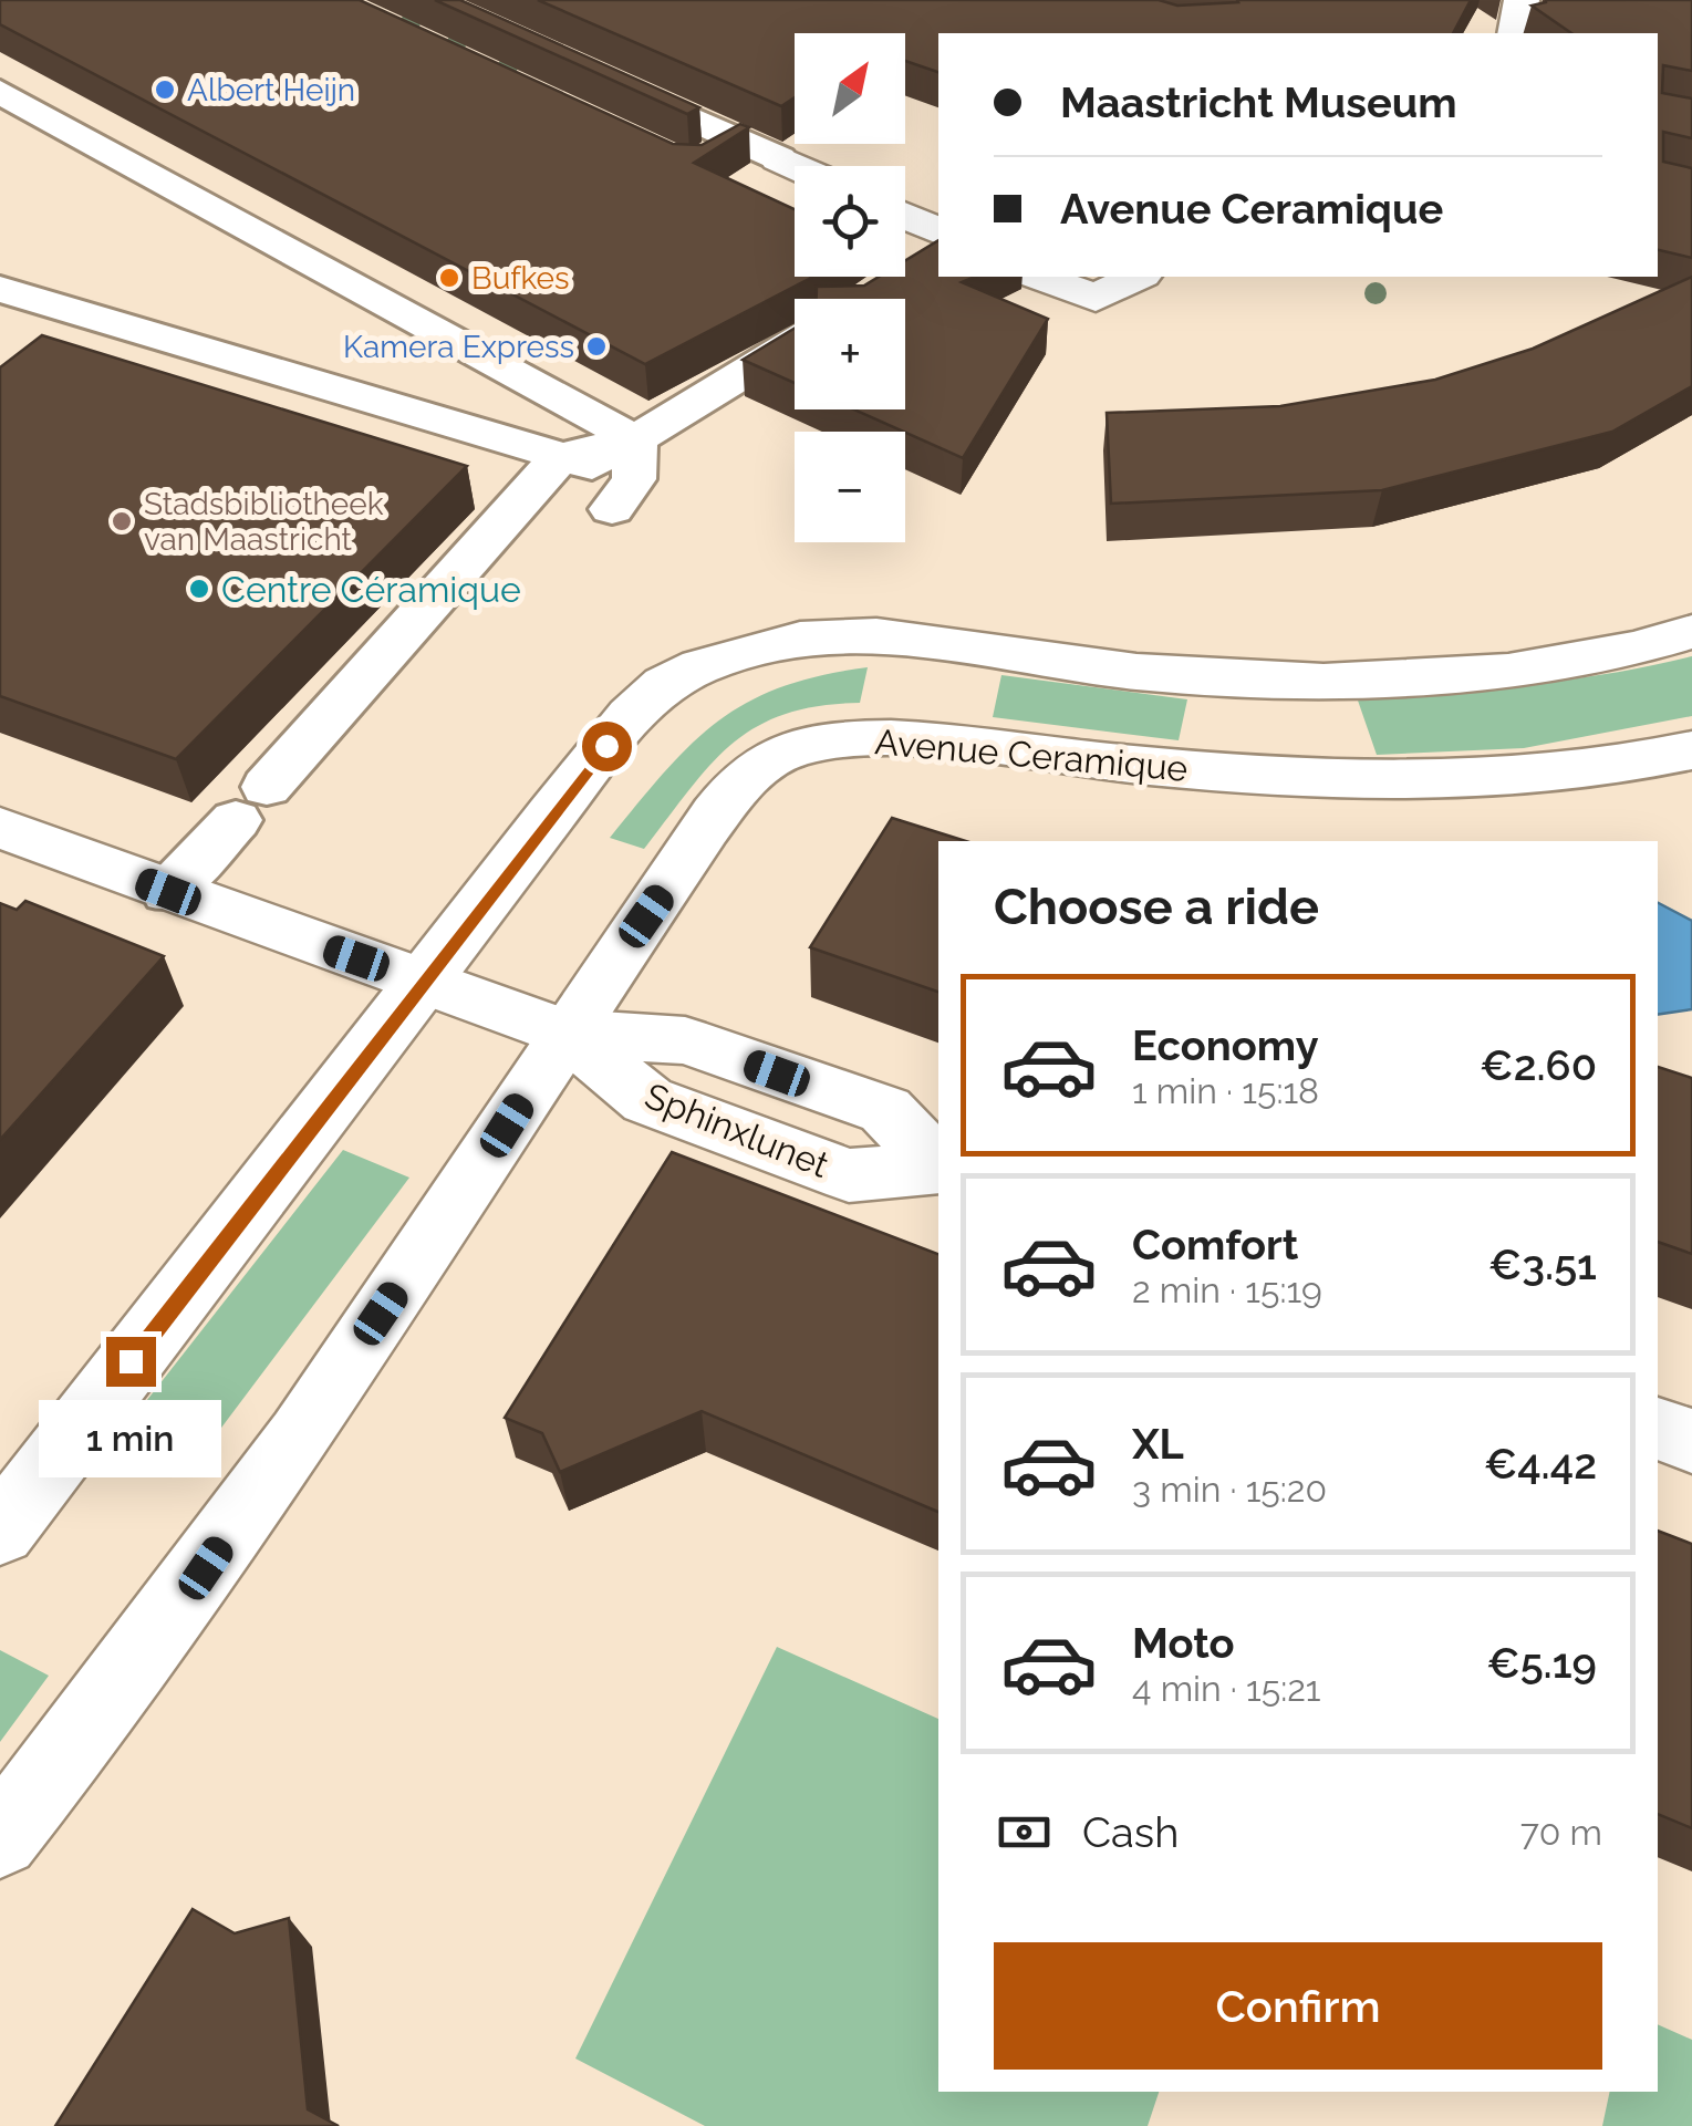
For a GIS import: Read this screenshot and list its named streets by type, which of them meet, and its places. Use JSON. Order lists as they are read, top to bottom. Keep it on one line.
{"streets":{"street":["Avenue Ceramique","Sphinxlunet"]},"crossings":[["Avenue Ceramique","Sphinxlunet"]],"places":["Albert Heijn","Bufkes","Kamera Express","Stadsbibliotheek van Maastricht","Centre Céramique"],"north":"top right","page":{"map_buttons":["+","−"],"banner":["Maastricht Museum","Avenue Ceramique"],"heading":"Choose a ride","list":[{"name":"Economy","note":"1 min · 15:18","value":"€2.60"},{"name":"Comfort","note":"2 min · 15:19","value":"€3.51"},{"name":"XL","note":"3 min · 15:20","value":"€4.42"},{"name":"Moto","note":"4 min · 15:21","value":"€5.19"}],"bubble":"1 min","pay":["Cash","70 m"],"buttons":"Confirm"}}
